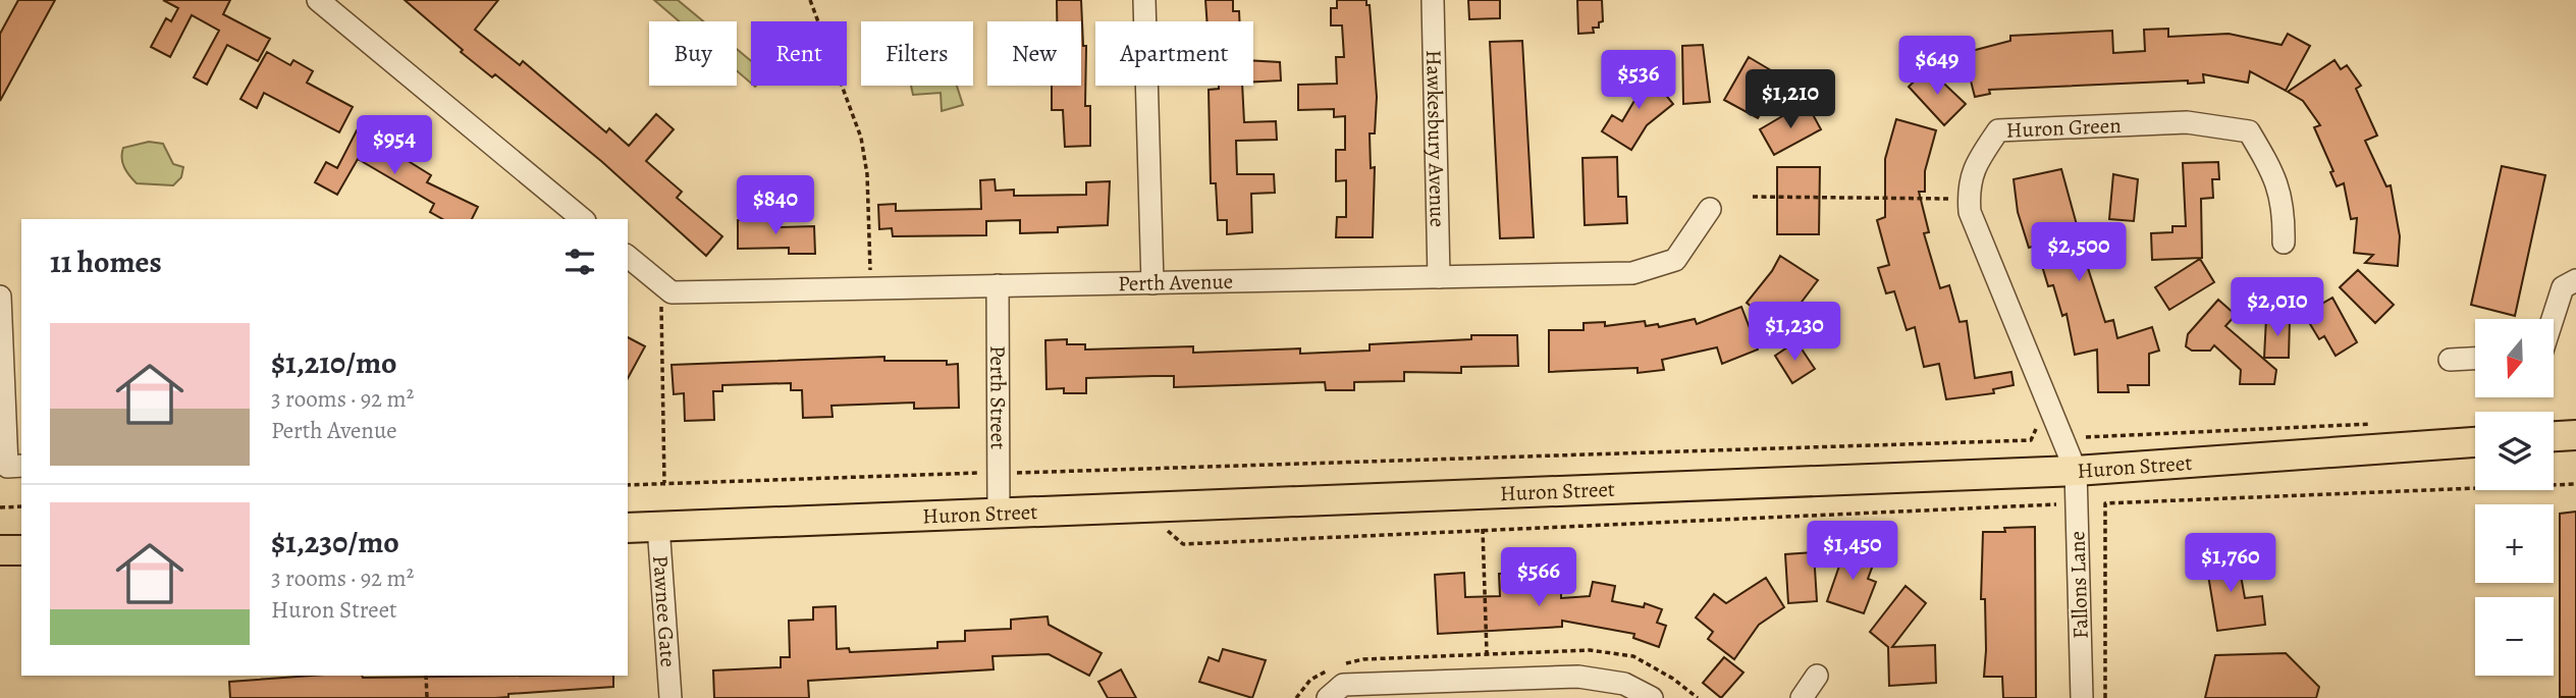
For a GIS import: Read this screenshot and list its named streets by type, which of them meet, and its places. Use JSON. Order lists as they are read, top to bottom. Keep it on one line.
{"streets":{"main road":["Huron Street"],"street":["Huron Green","Hawkesbury Avenue","Perth Avenue","Perth Street","Fallons Lane","Pawnee Gate"]},"crossings":[["Huron Green","Huron Street"],["Huron Green","Fallons Lane"],["Hawkesbury Avenue","Perth Avenue"],["Perth Avenue","Perth Street"],["Perth Street","Huron Street"],["Huron Street","Fallons Lane"],["Huron Street","Pawnee Gate"]],"north":"bottom","page":{"chip":["Buy","Rent","Filters","New","Apartment"],"price":["$649","$536","$1,210","$954","$840","$2,500","$2,010","$1,230","$1,450","$1,760","$566"],"heading":"11 homes","list":[{"name":"$1,210/mo","note":"3 rooms · 92 m² · Perth Avenue"},{"name":"$1,230/mo","note":"3 rooms · 92 m² · Huron Street"}],"map_buttons":["+","−"]}}
